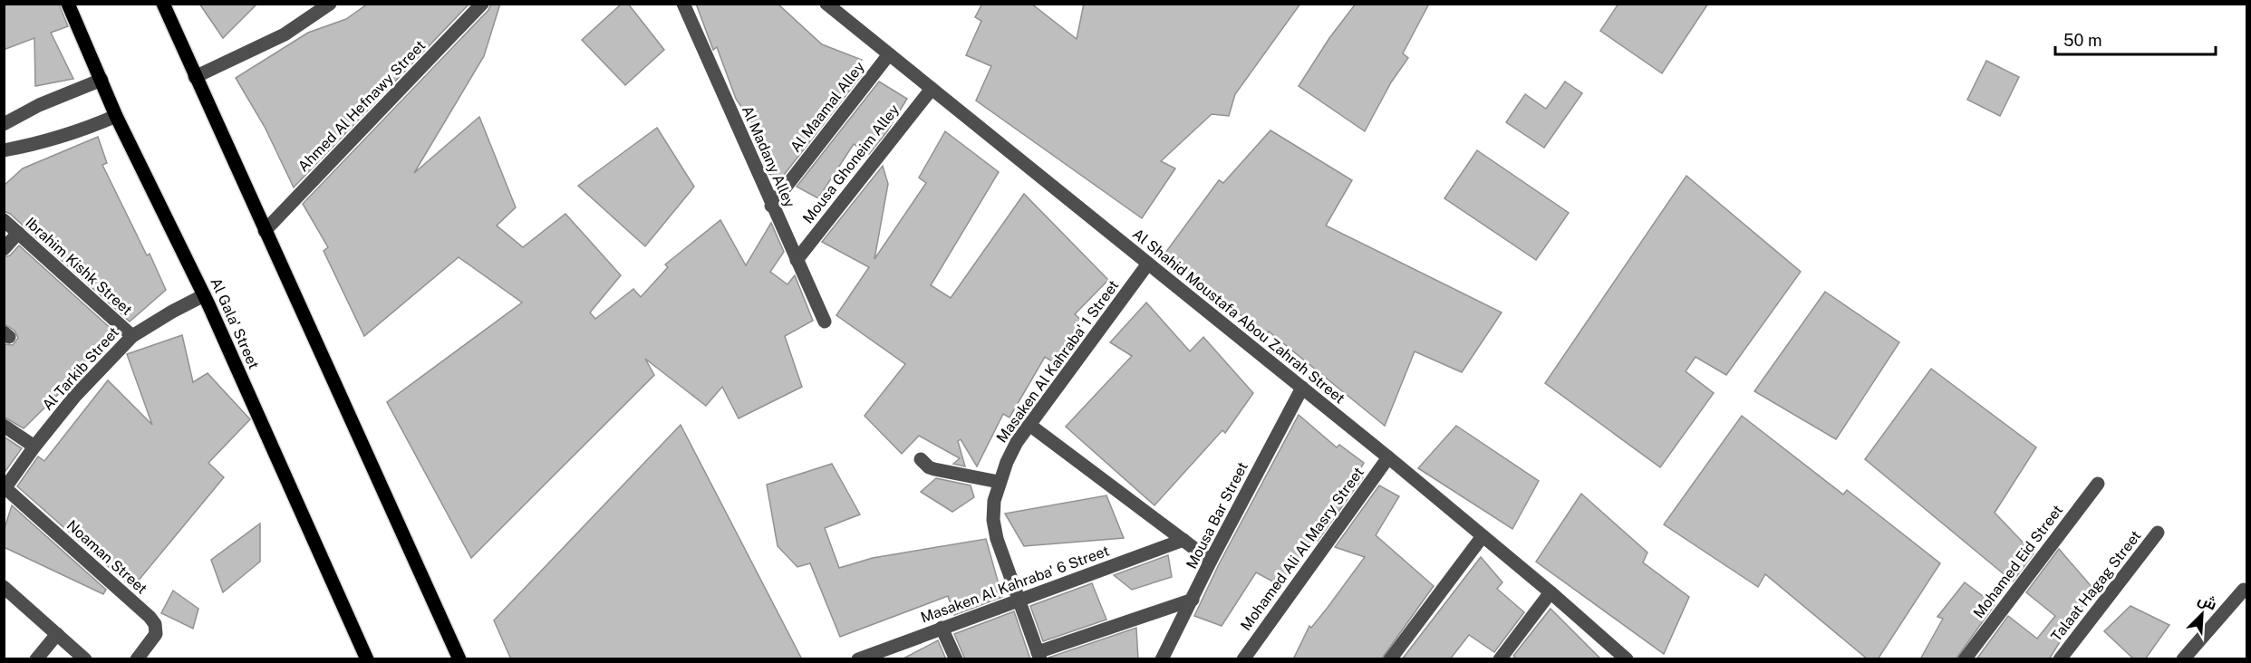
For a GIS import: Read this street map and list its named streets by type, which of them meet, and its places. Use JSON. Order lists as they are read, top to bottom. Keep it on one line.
{"streets":{"main road":["Al Gala' Street"],"street":["Ahmed Al Hefnawy Street","Al Maamal Alley","Al Madany Alley","Mousa Ghoneim Alley","Ibrahim Kishk Street","Al Shahid Moustafa Abou Zahrah Street","Masaken Al Kahraba' 1 Street","Al Tarkib Street","Mousa Bar Street","Mohamed Ali Al Masry Street","Noaman Street","Mohamed Eid Street","Masaken Al Kahraba' 6 Street","Talaat Hagag Street"]},"crossings":[["Al Maamal Alley","Al Madany Alley"],["Al Maamal Alley","Al Shahid Moustafa Abou Zahrah Street"],["Al Madany Alley","Mousa Ghoneim Alley"],["Mousa Ghoneim Alley","Al Shahid Moustafa Abou Zahrah Street"],["Ibrahim Kishk Street","Al Tarkib Street"],["Al Shahid Moustafa Abou Zahrah Street","Masaken Al Kahraba' 1 Street"],["Al Shahid Moustafa Abou Zahrah Street","Mousa Bar Street"],["Al Shahid Moustafa Abou Zahrah Street","Mohamed Ali Al Masry Street"],["Al Gala' Street","Al Tarkib Street"],["Masaken Al Kahraba' 1 Street","Masaken Al Kahraba' 6 Street"],["Al Tarkib Street","Noaman Street"]],"scale_bar":"50 m","north":"top right"}
